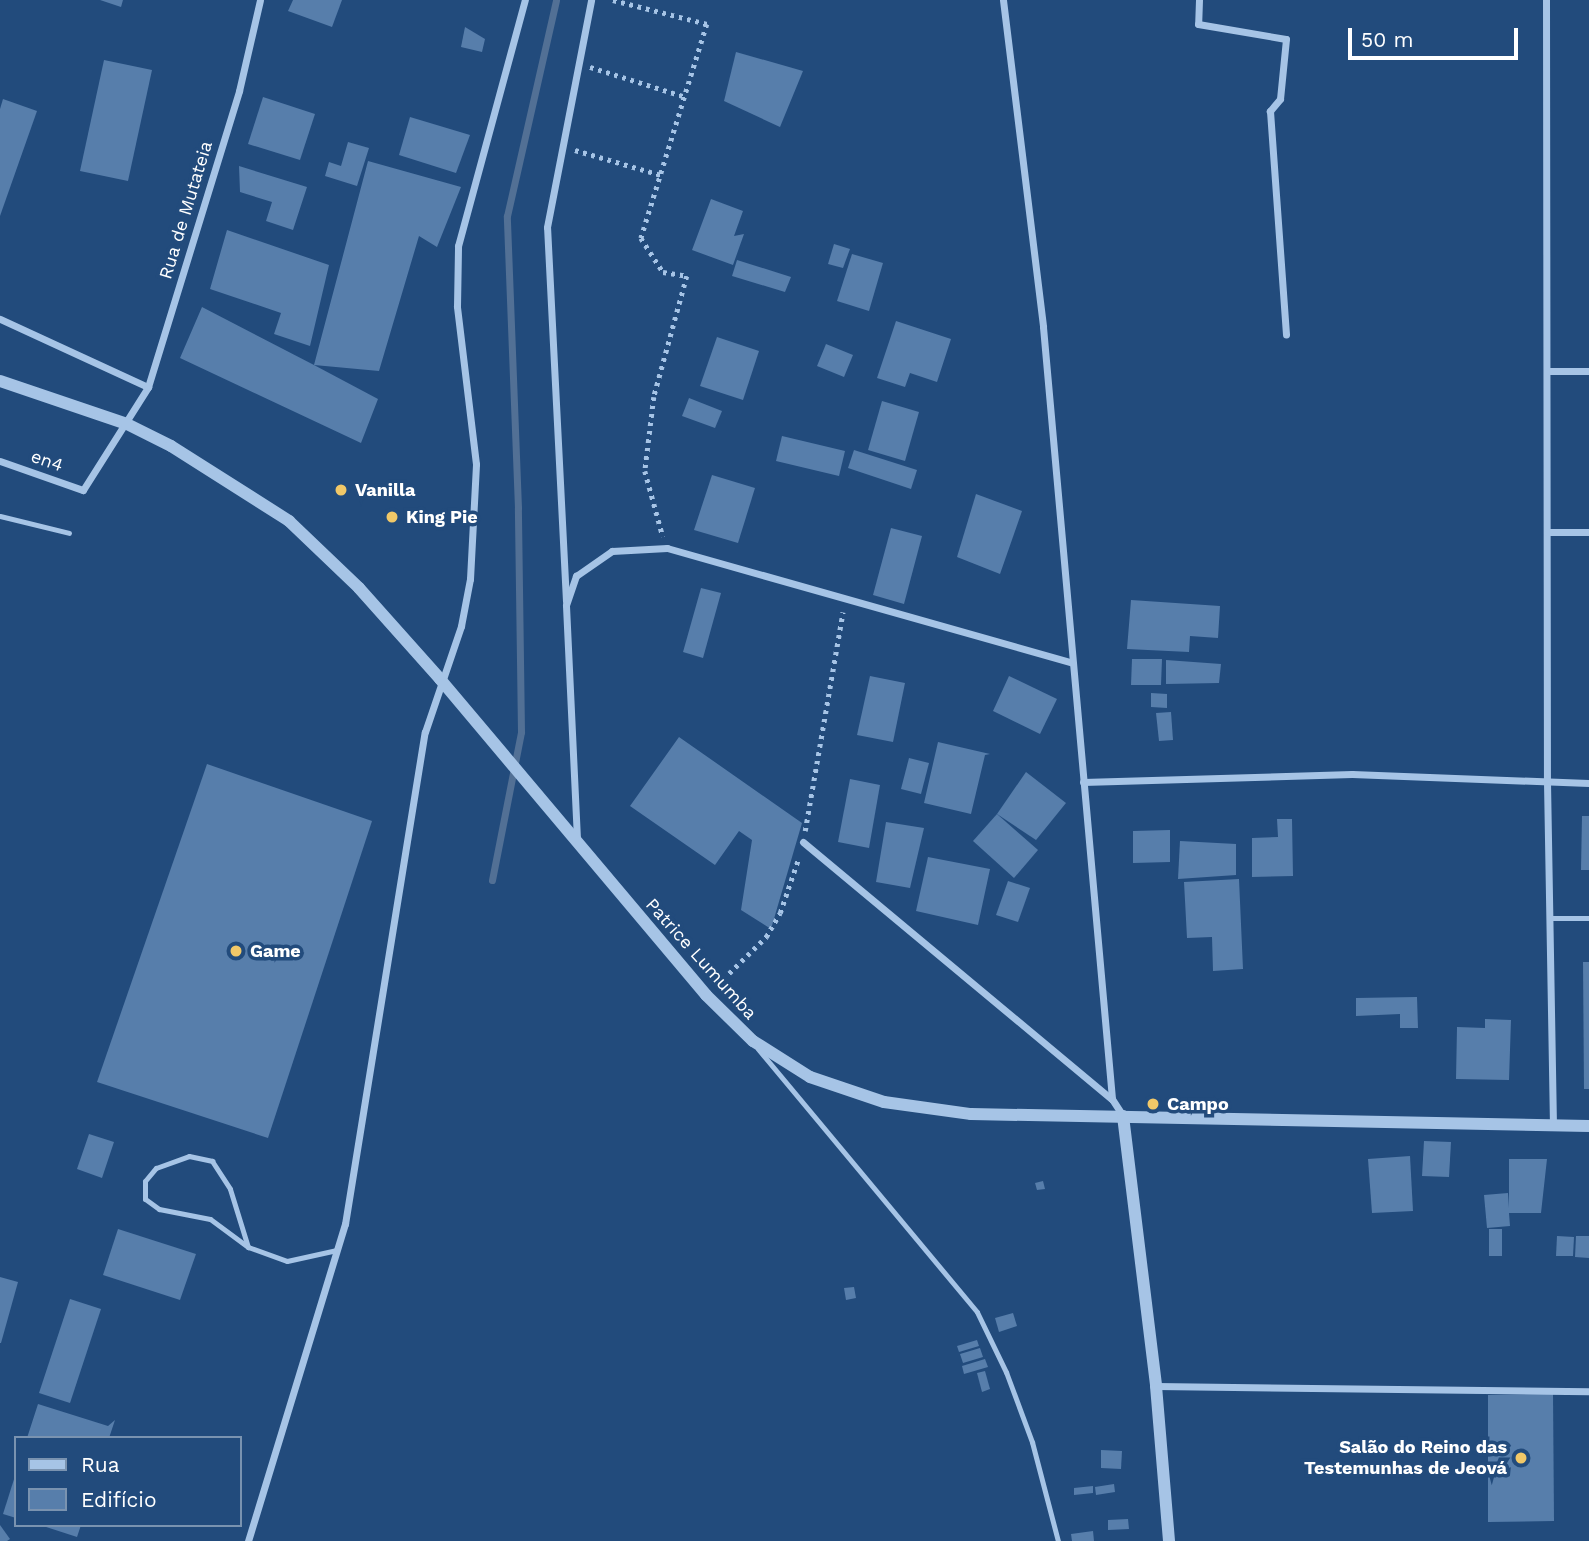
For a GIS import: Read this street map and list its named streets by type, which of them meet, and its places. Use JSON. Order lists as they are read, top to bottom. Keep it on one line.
{"streets":{"street":["Rua de Mutateia","en4","Patrice Lumumba"]},"crossings":[["Rua de Mutateia","en4"]],"places":["Vanilla","King Pie","Game","Campo","Salão do Reino das Testemunhas de Jeová"],"legend":["Rua","Edifício"],"scale_bar":"50 m"}
